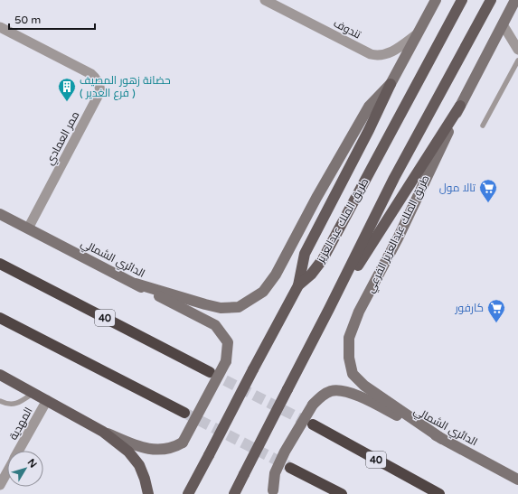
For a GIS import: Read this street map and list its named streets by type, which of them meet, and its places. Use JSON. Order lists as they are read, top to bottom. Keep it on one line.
{"streets":{"highway":["40"],"main road":["طريق الملك عبدالعزيز"],"street":["تندوف","ممر العمادي","طريق الملك عبدالعزيز الفرعي","الدائري الشمالي","المهدية"]},"crossings":[["ممر العمادي","الدائري الشمالي"],["طريق الملك عبدالعزيز الفرعي","الدائري الشمالي"]],"places":{"building":["حضانة زهور المصيف ( فرع الغدير )"],"supermarket":["تالا مول","كارفور"]},"scale_bar":"50 m","north":"top right"}
